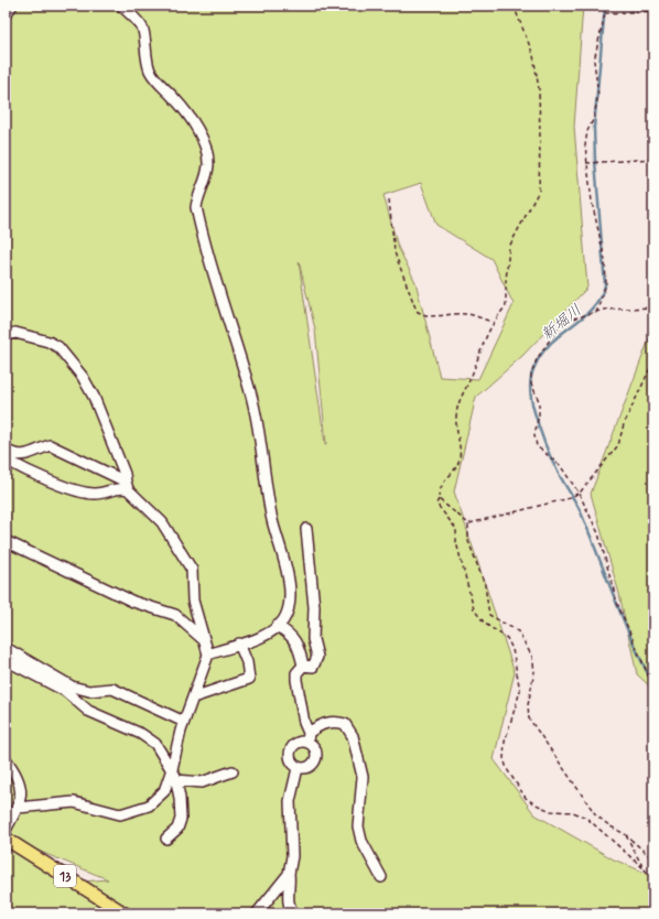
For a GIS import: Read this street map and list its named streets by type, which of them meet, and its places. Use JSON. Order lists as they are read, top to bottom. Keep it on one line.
{"streets":{"main road":["13"]},"water":["新堀川"]}
